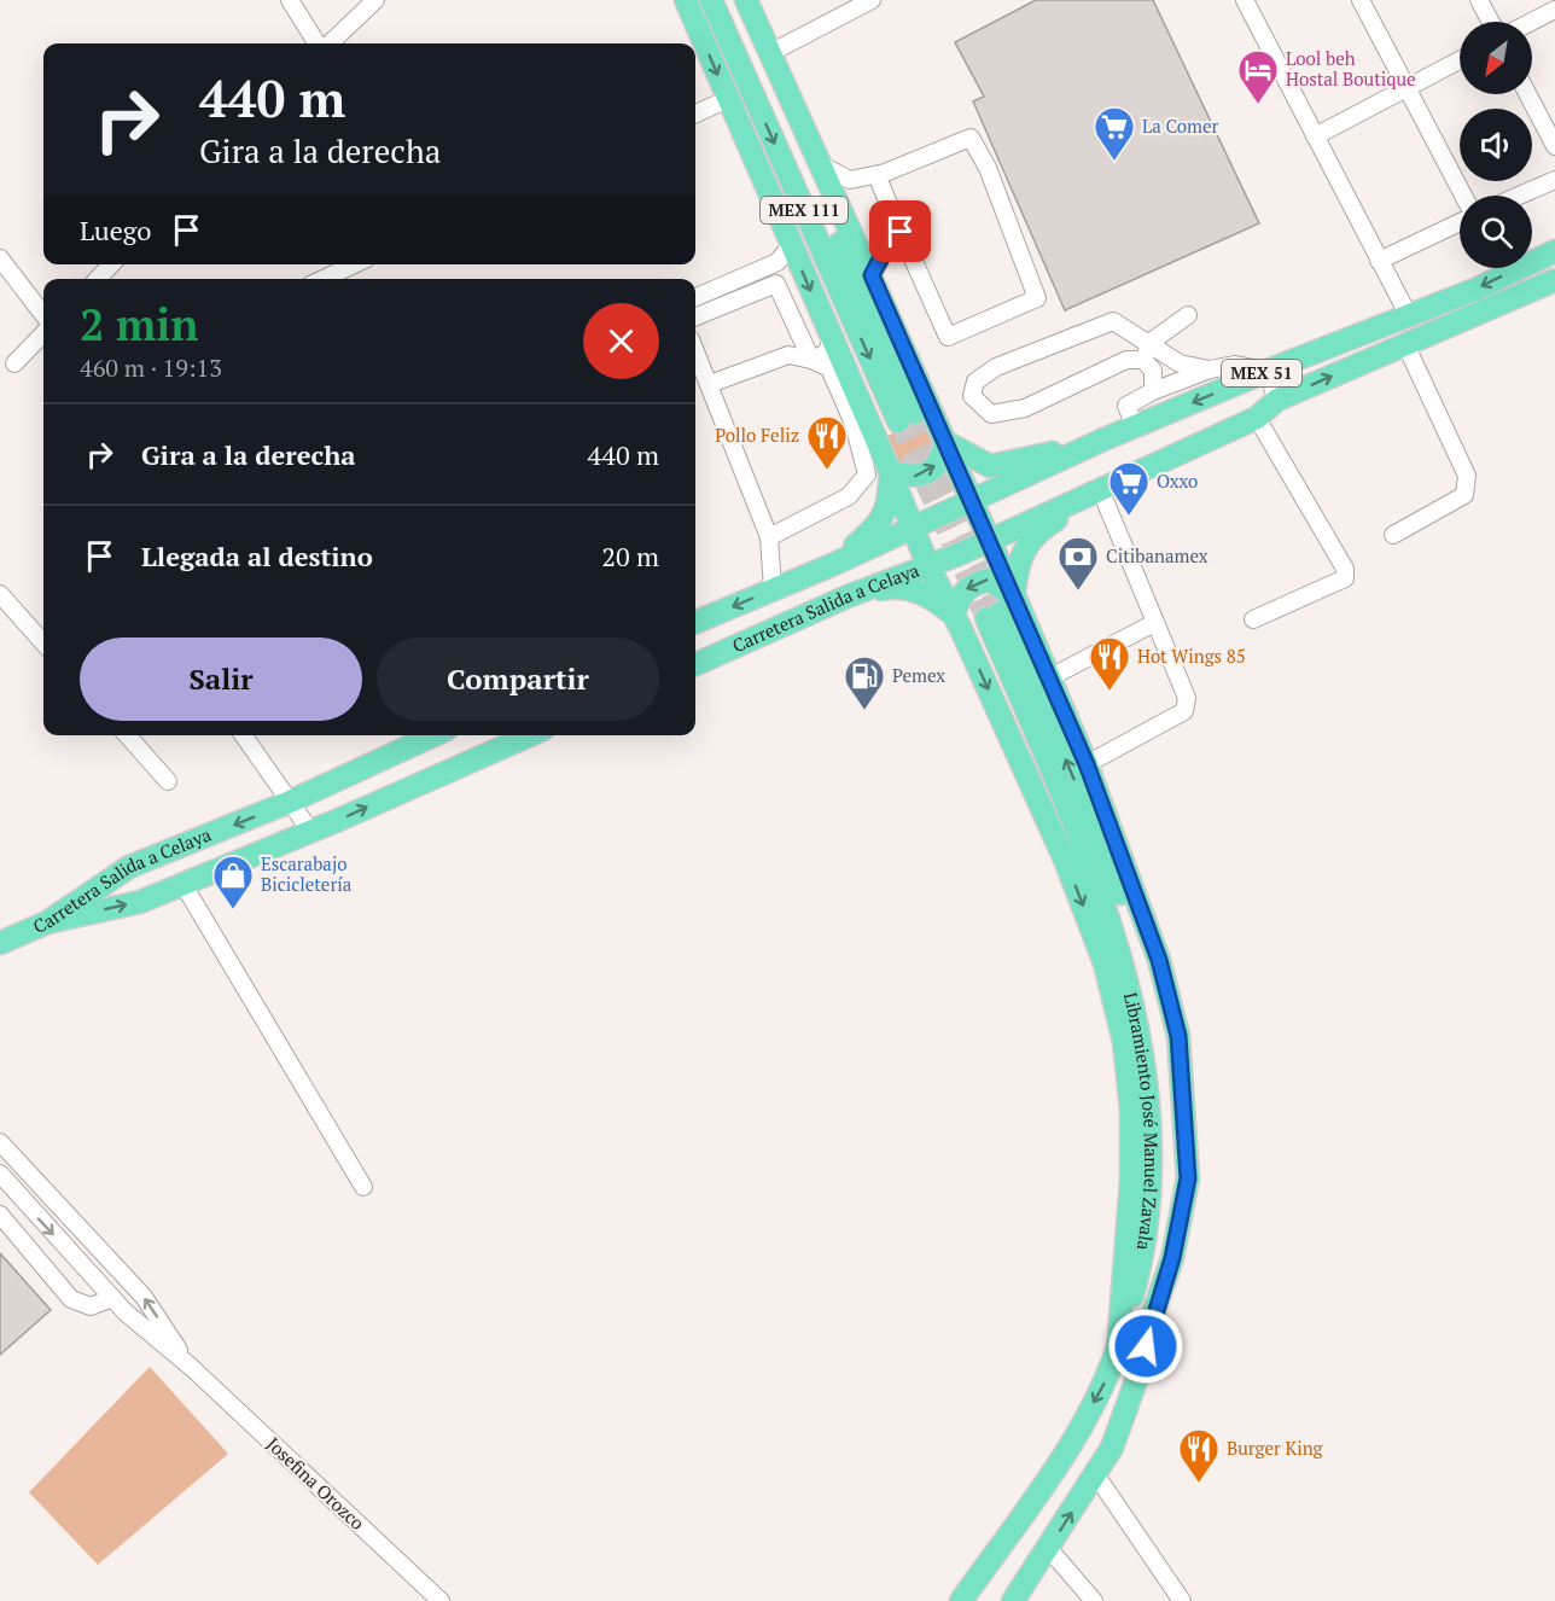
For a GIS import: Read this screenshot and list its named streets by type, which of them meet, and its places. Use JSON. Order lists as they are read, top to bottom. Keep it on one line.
{"streets":{"main road":["MEX 111","MEX 51","Carretera Salida a Celaya","Libramiento José Manuel Zavala"],"street":["Josefina Orozco"]},"crossings":[["MEX 51","Carretera Salida a Celaya"]],"places":{"hotel":["Lool beh Hostal Boutique"],"supermarket":["La Comer","Oxxo"],"restaurant":["Pollo Feliz","Hot Wings 85","Burger King"],"bank":["Citibanamex"],"fuel station":["Pemex"],"shop":["Escarabajo Bicicletería"]},"north":"bottom left","page":{"turn":["440 m","Gira a la derecha"],"then":"Luego","heading":["2 min","460 m · 19:13"],"list":[{"name":"Gira a la derecha","value":"440 m"},{"name":"Llegada al destino","value":"20 m"}],"buttons":["Salir","Compartir"]}}
